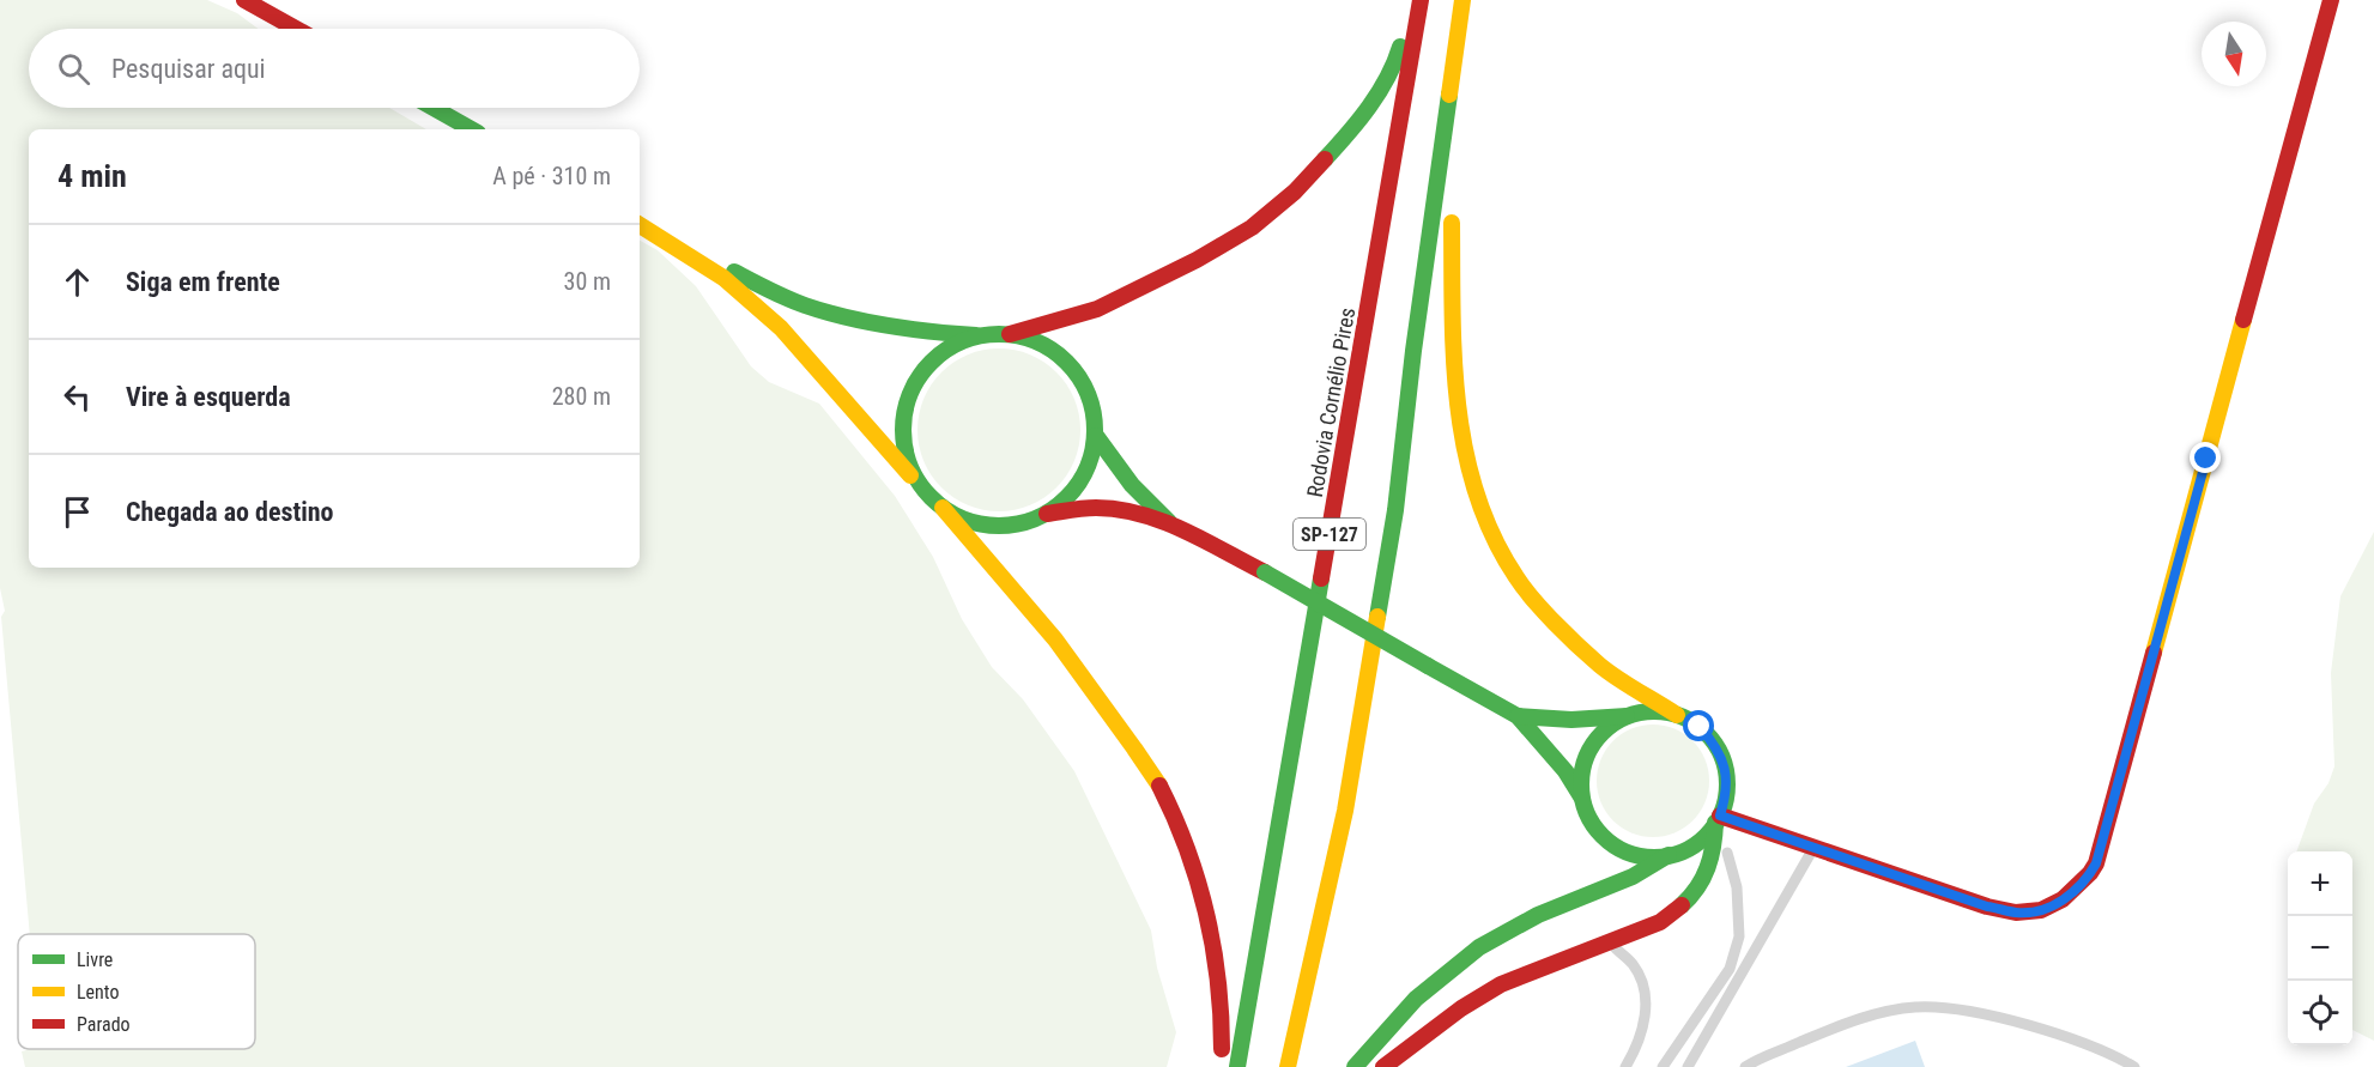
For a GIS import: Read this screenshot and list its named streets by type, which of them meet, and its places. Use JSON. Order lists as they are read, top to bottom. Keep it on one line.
{"streets":{"main road":["Rodovia Cornélio Pires","SP-127"]},"legend":["Livre","Lento","Parado"],"north":"bottom","page":{"search":"Pesquisar aqui","heading":["4 min","A pé · 310 m"],"list":[["Siga em frente","30 m"],["Vire à esquerda","280 m"],"Chegada ao destino"],"map_buttons":["+","−"]}}
